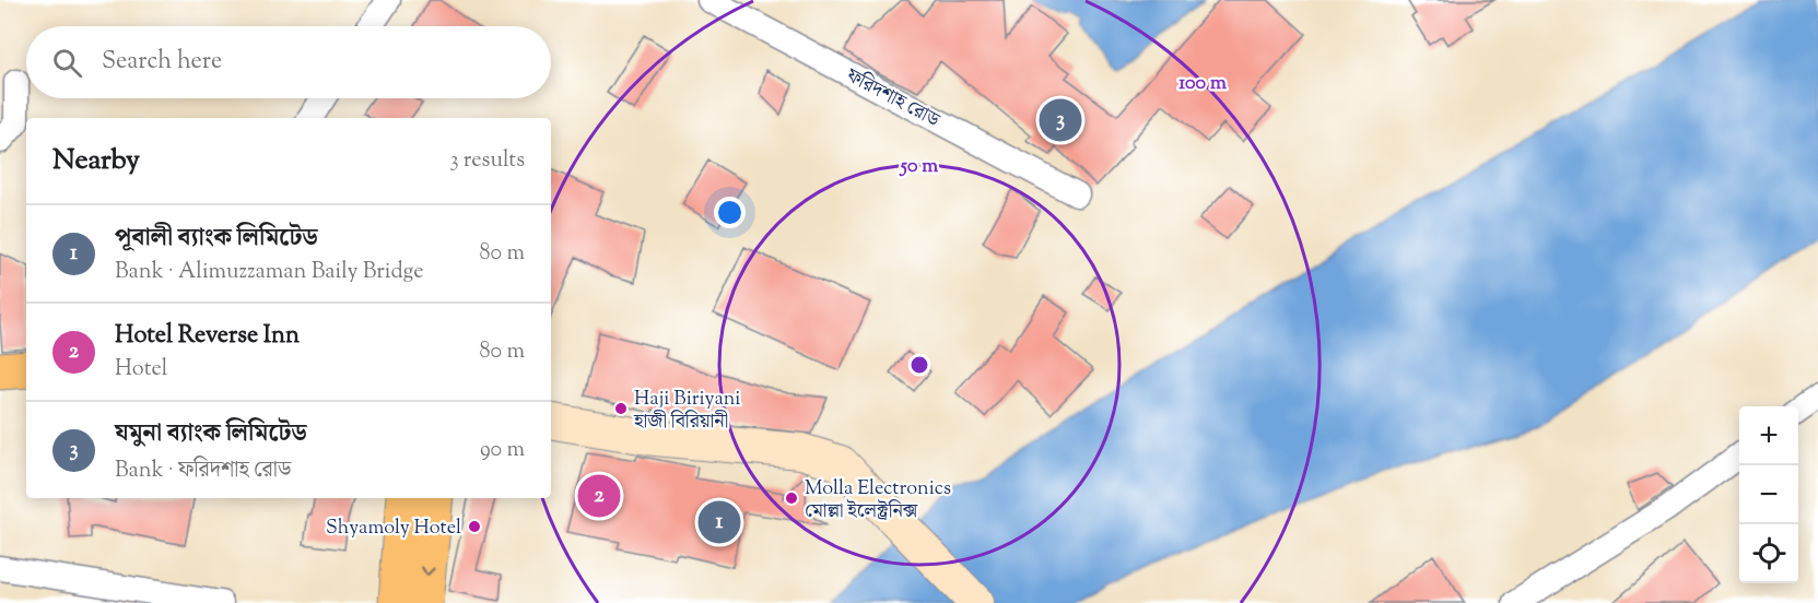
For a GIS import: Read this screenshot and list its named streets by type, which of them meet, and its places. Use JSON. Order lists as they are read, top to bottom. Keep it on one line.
{"streets":{"street":["ফরিদশাহ রোড"]},"places":["Haji Biriyani হাজী বিরিয়ানী","Molla Electronics মোল্লা ইলেক্ট্রনিক্স","Shyamoly Hotel"],"page":{"search":"Search here","pins":["3","2","1"],"heading":["Nearby","3 results"],"list":[{"mark":"1","name":"পূবালী ব্যাংক লিমিটেড","note":"Bank · Alimuzzaman Baily Bridge","value":"80 m"},{"mark":"2","name":"Hotel Reverse Inn","note":"Hotel","value":"80 m"},{"mark":"3","name":"যমুনা ব্যাংক লিমিটেড","note":"Bank · ফরিদশাহ রোড","value":"90 m"}],"map_buttons":["+","−"]},"rings":["100 m","50 m"]}
